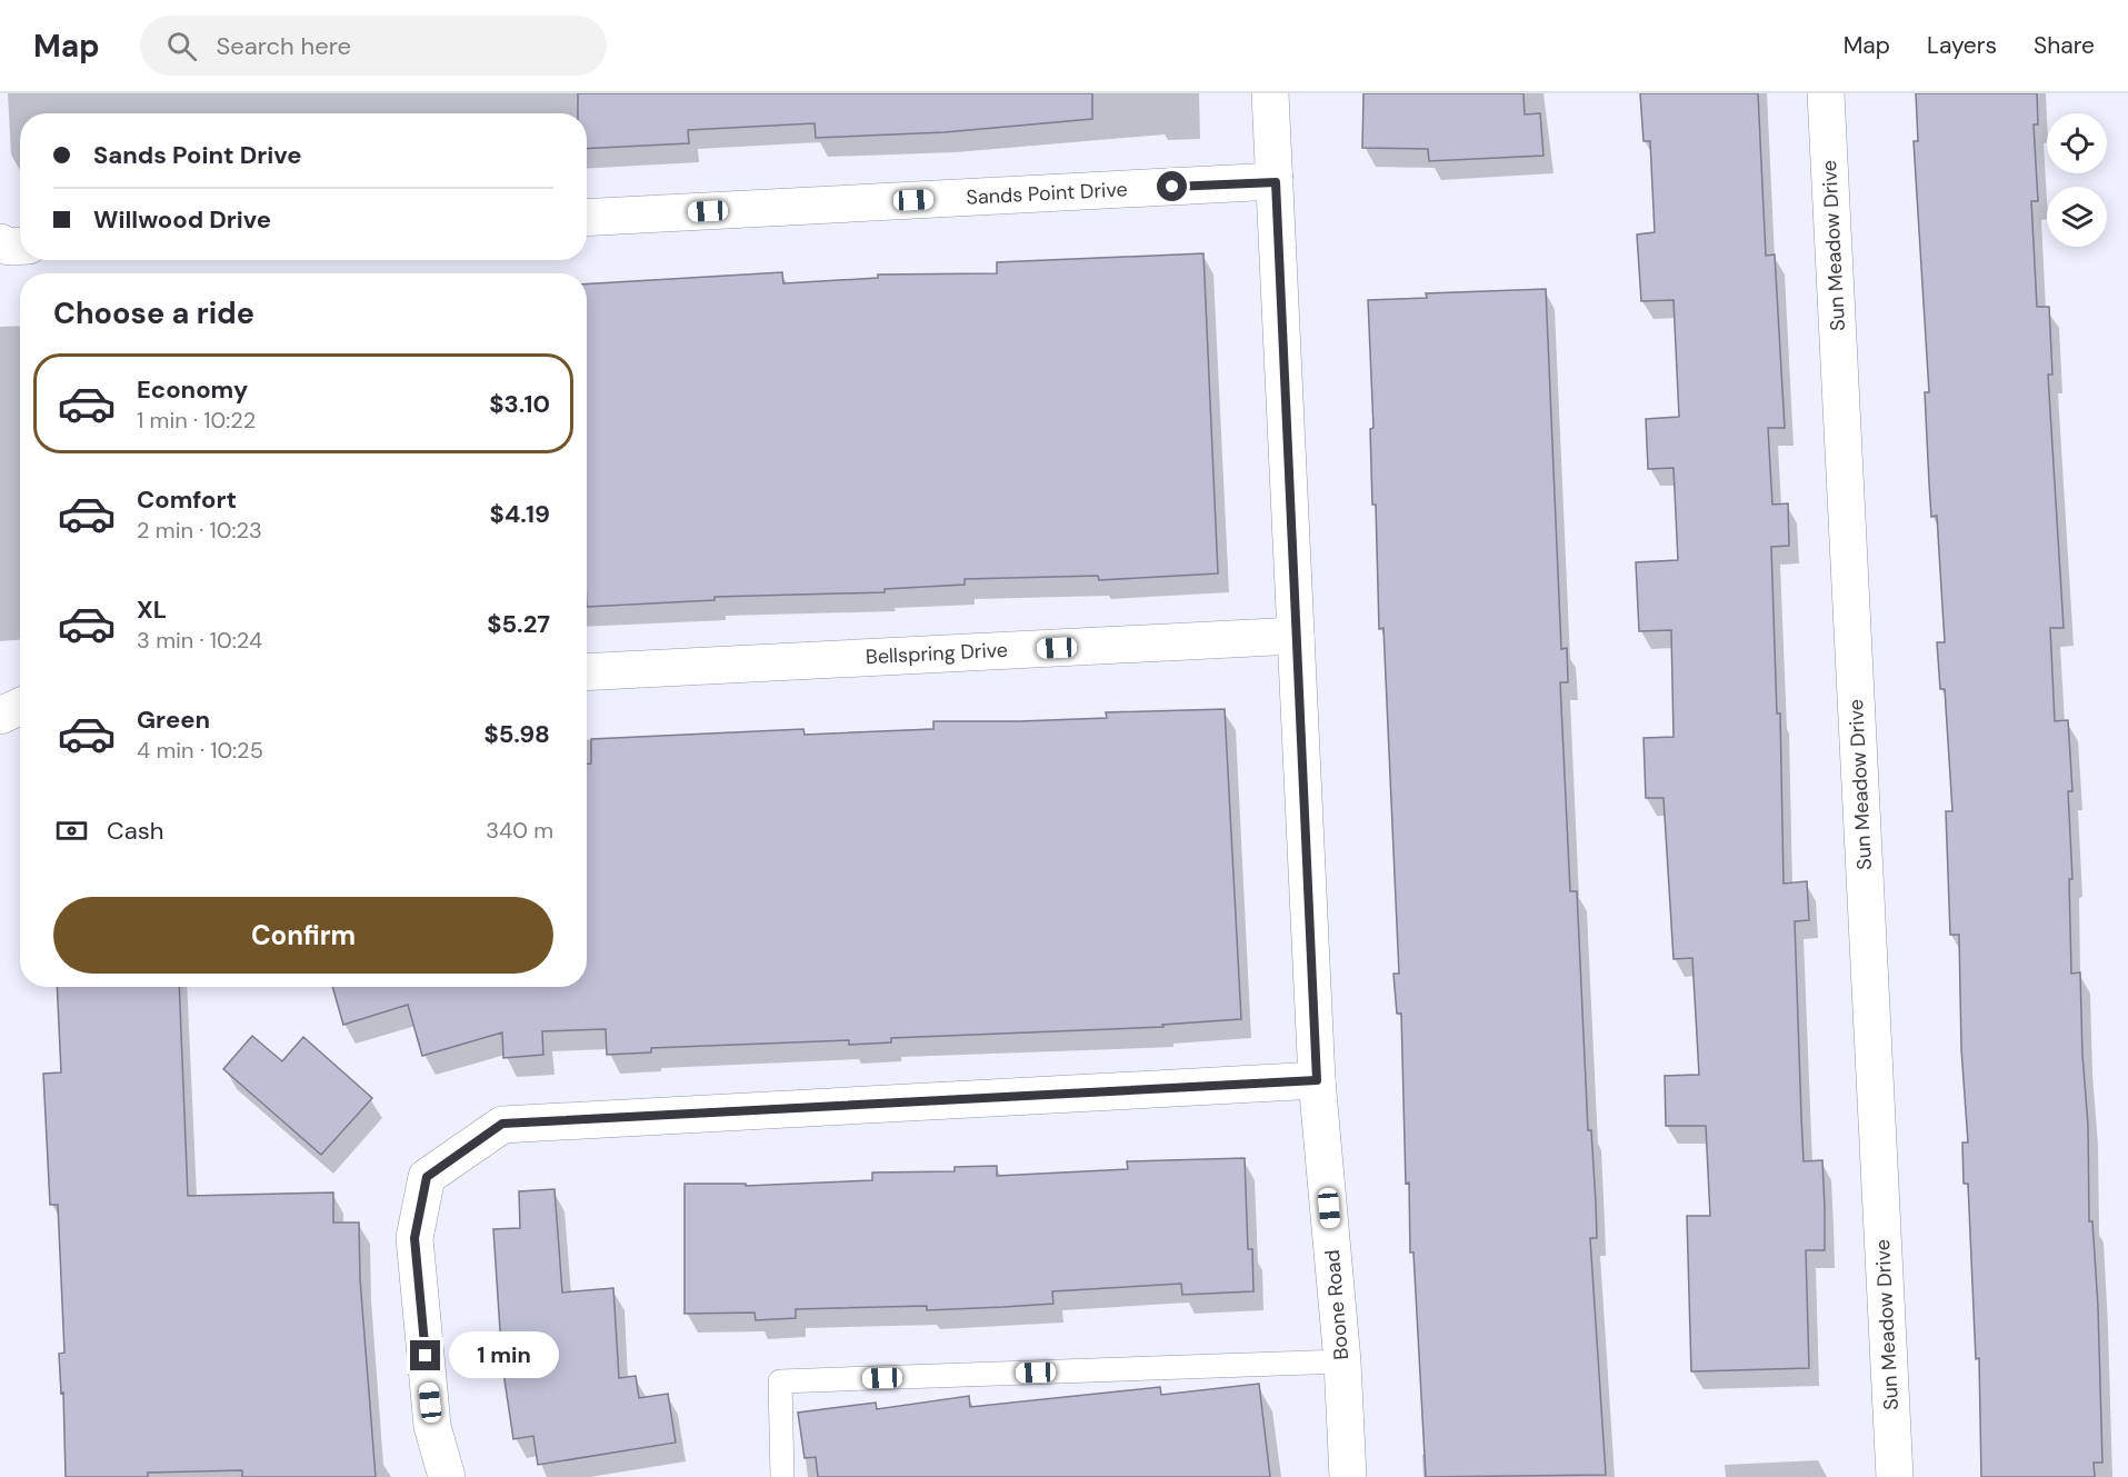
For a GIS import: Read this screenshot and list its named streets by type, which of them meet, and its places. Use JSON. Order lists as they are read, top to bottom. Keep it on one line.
{"streets":{"street":["Sands Point Drive","Sun Meadow Drive","Bellspring Drive","Boone Road"]},"crossings":[["Sands Point Drive","Boone Road"],["Bellspring Drive","Boone Road"]],"page":{"header":"Map","search":"Search here","nav":["Map","Layers","Share"],"banner":["Sands Point Drive","Willwood Drive"],"heading":"Choose a ride","list":[{"name":"Economy","note":"1 min · 10:22","value":"$3.10"},{"name":"Comfort","note":"2 min · 10:23","value":"$4.19"},{"name":"XL","note":"3 min · 10:24","value":"$5.27"},{"name":"Green","note":"4 min · 10:25","value":"$5.98"}],"pay":["Cash","340 m"],"buttons":"Confirm","bubble":"1 min"}}
